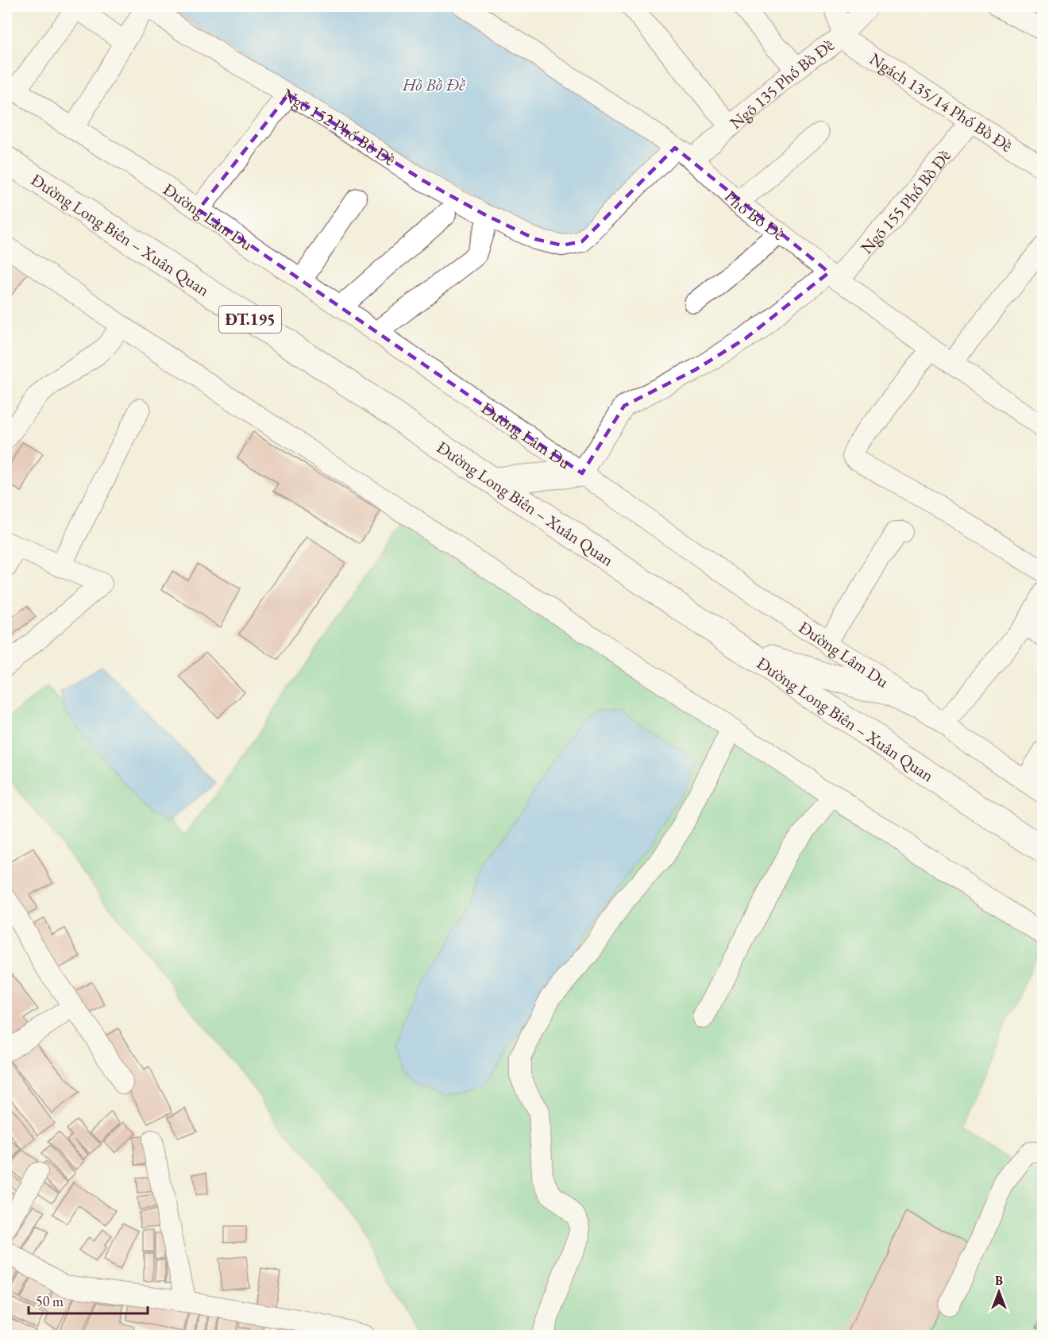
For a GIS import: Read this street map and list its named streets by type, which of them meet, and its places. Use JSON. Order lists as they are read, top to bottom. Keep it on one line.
{"streets":{"main road":["Đường Long Biên – Xuân Quan","ĐT.195"],"street":["Ngõ 135 Phố Bồ Đề","Ngách 135/14 Phố Bồ Đề","Ngõ 152 Phố Bồ Đề","Ngõ 155 Phố Bồ Đề","Phố Bồ Đề","Đường Lâm Du"]},"crossings":[["Ngõ 135 Phố Bồ Đề","Ngách 135/14 Phố Bồ Đề"],["Ngõ 135 Phố Bồ Đề","Phố Bồ Đề"],["Ngách 135/14 Phố Bồ Đề","Ngõ 155 Phố Bồ Đề"],["Ngõ 152 Phố Bồ Đề","Phố Bồ Đề"],["Ngõ 155 Phố Bồ Đề","Phố Bồ Đề"],["Ngõ 155 Phố Bồ Đề","Đường Lâm Du"]],"water":["Hồ Bồ Đề"],"scale_bar":"50 m","north":"top"}
